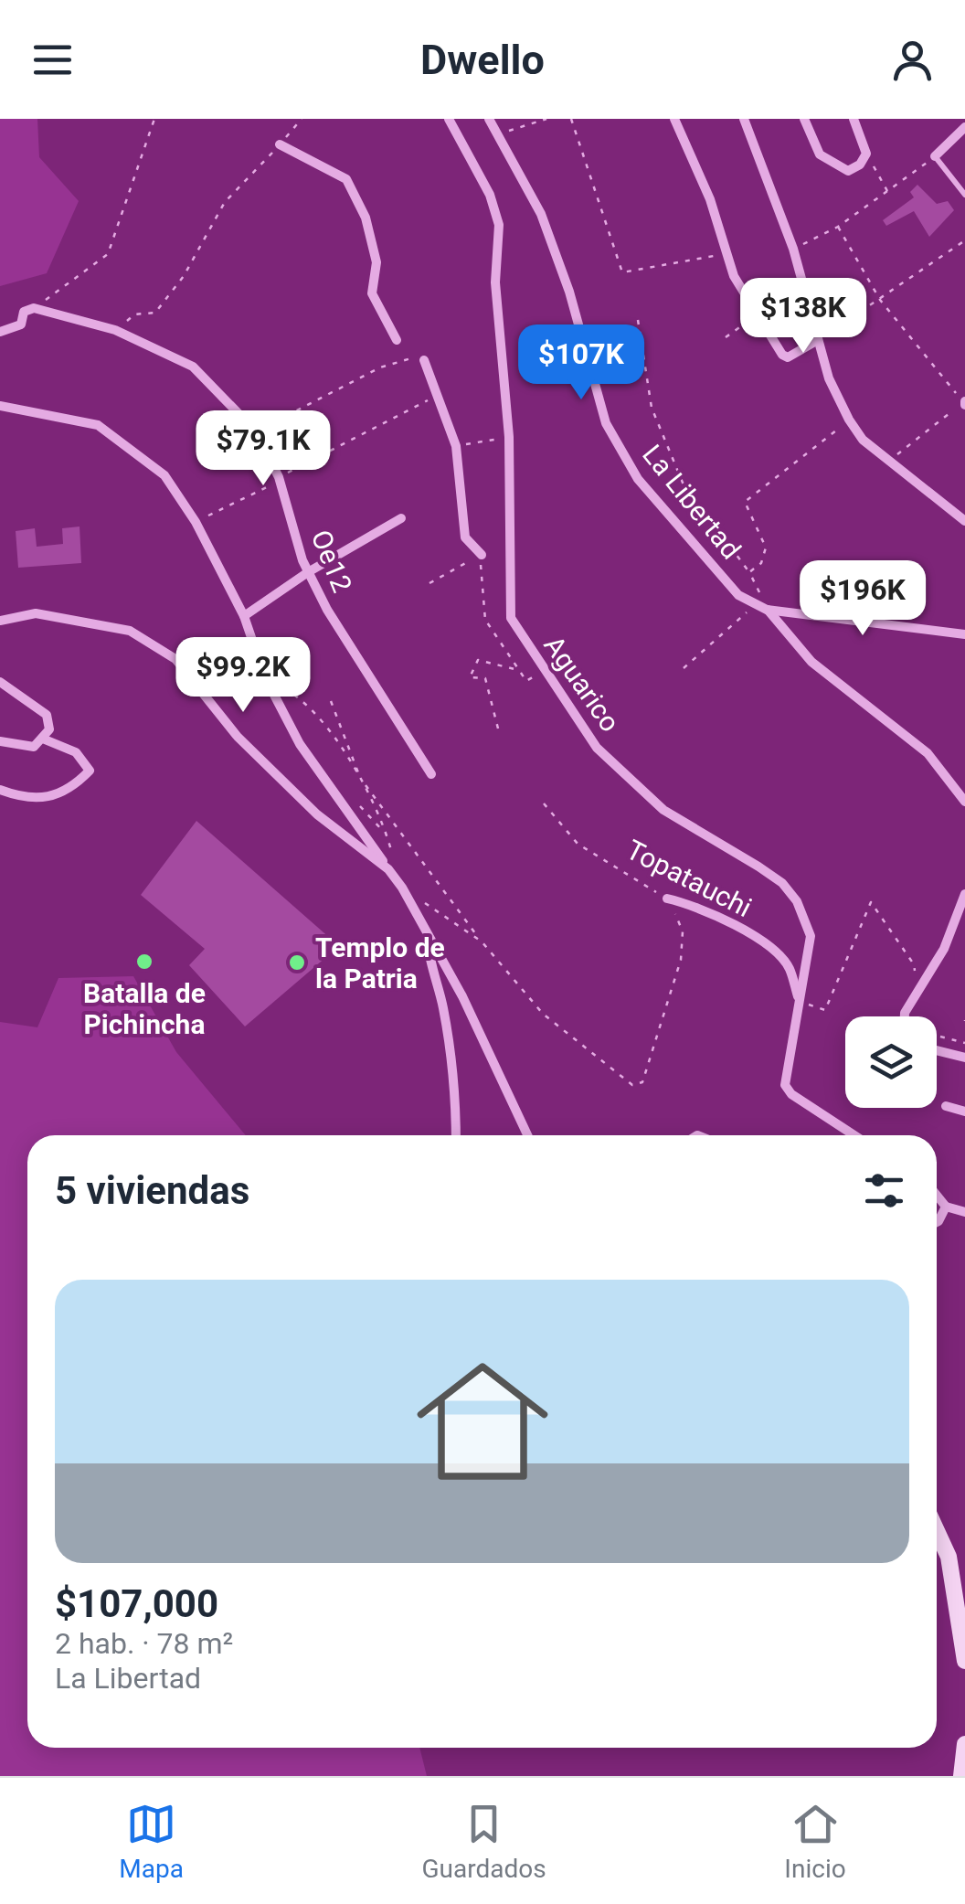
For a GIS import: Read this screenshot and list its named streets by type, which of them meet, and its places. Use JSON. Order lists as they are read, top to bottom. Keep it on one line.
{"streets":{"street":["La Libertad","Oe12","Aguarico","Topatauchi"]},"crossings":[["Aguarico","Topatauchi"]],"places":["Batalla de Pichincha","Templo de la Patria"],"page":{"header":"Dwello","price":["$138K","$107K","$79.1K","$196K","$99.2K"],"heading":"5 viviendas","list":[{"name":"$107,000","note":"2 hab. · 78 m² · La Libertad"}],"tabs":["Mapa","Guardados","Inicio"]}}
